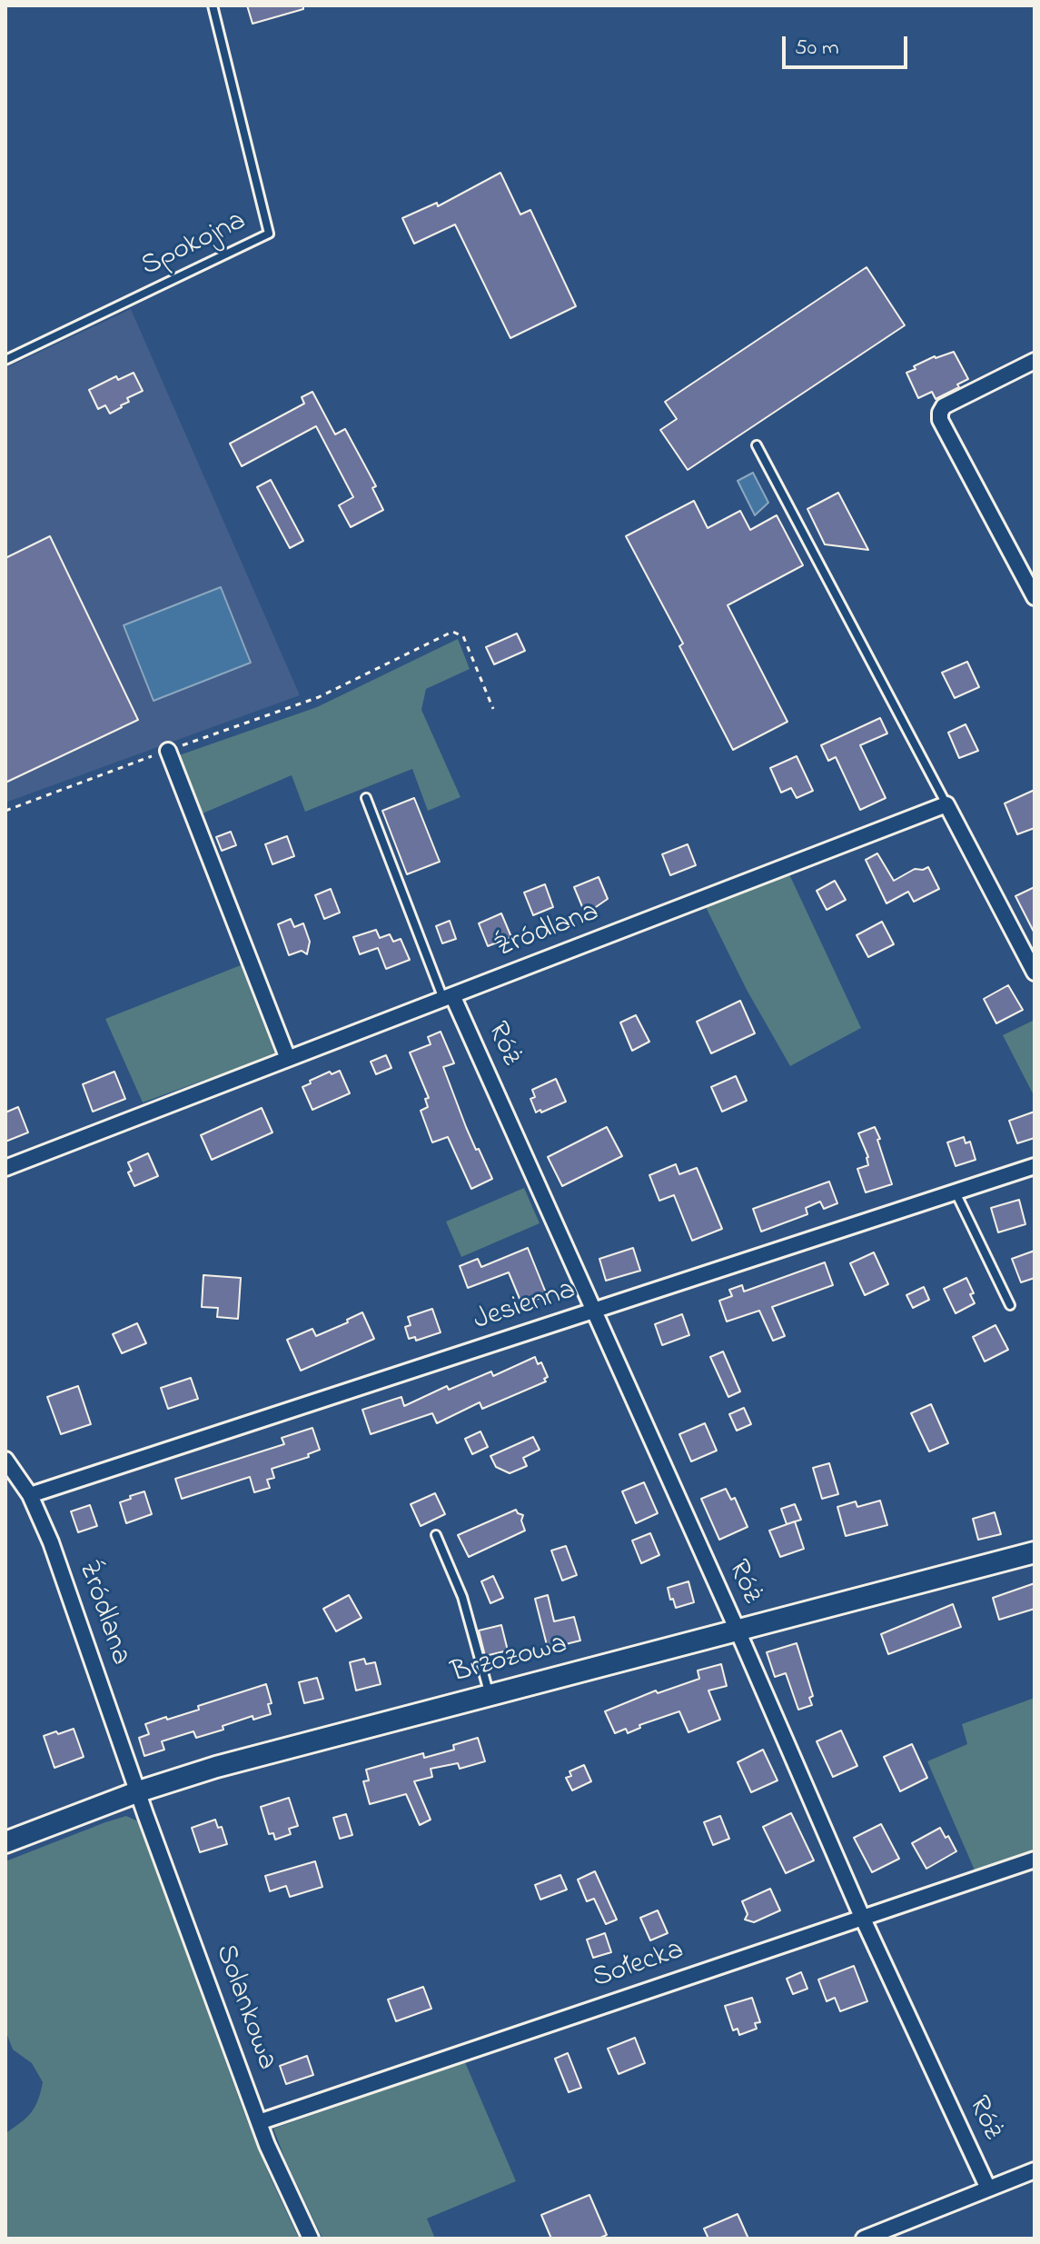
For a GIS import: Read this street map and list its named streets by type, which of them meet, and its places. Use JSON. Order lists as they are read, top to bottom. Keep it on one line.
{"streets":{"street":["Źródlana","Róż","Jesienna","Brzozowa","Sołecka","Solankowa"],"lane":["Spokojna"]},"crossings":[["Źródlana","Róż"],["Źródlana","Jesienna"],["Źródlana","Brzozowa"],["Źródlana","Solankowa"],["Róż","Jesienna"],["Róż","Brzozowa"],["Róż","Sołecka"],["Brzozowa","Solankowa"],["Sołecka","Solankowa"]],"scale_bar":"50 m"}
